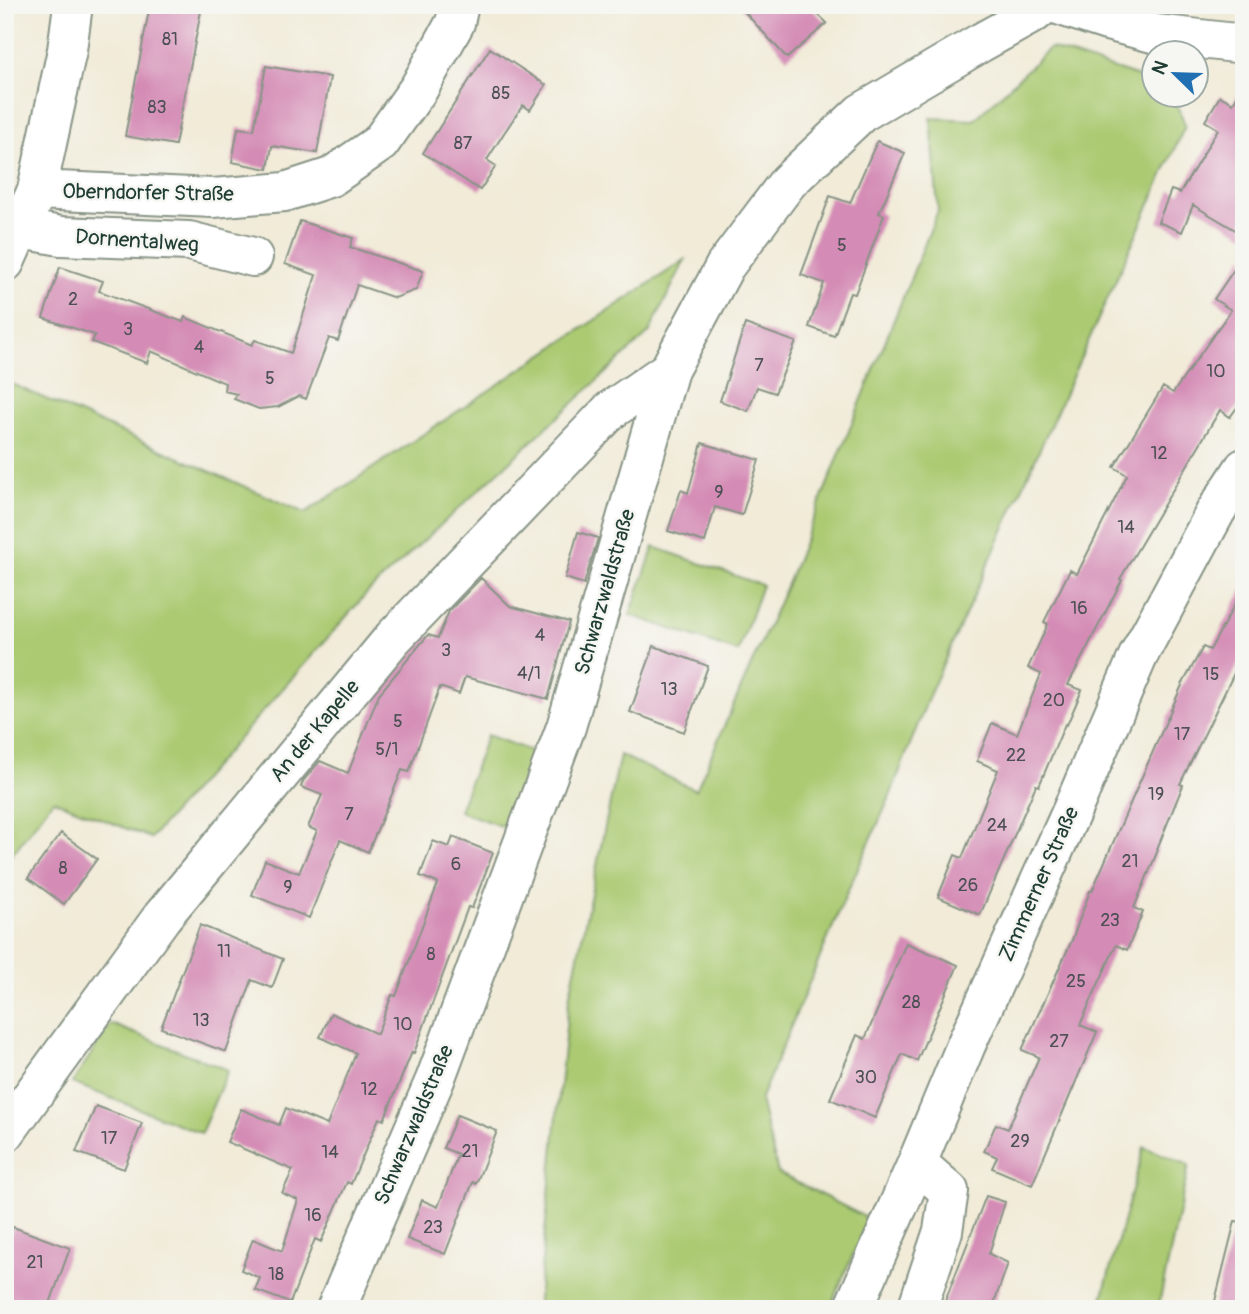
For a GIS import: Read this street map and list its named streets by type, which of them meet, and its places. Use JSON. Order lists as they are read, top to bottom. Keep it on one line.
{"streets":{"street":["Oberndorfer Straße","Dornentalweg","Schwarzwaldstraße","An der Kapelle","Zimmerner Straße"]},"crossings":[["Oberndorfer Straße","Dornentalweg"],["Schwarzwaldstraße","An der Kapelle"]],"house_numbers":["81","85","83","87","5","2","3","4","7","10","5","12","9","14","16","4","3","4/1","15","13","20","5","17","5/1","22","19","7","24","21","6","8","26","9","23","11","8","25","28","13","10","27","30","12","17","29","21","14","16","23","21","18"],"north":"top left"}
